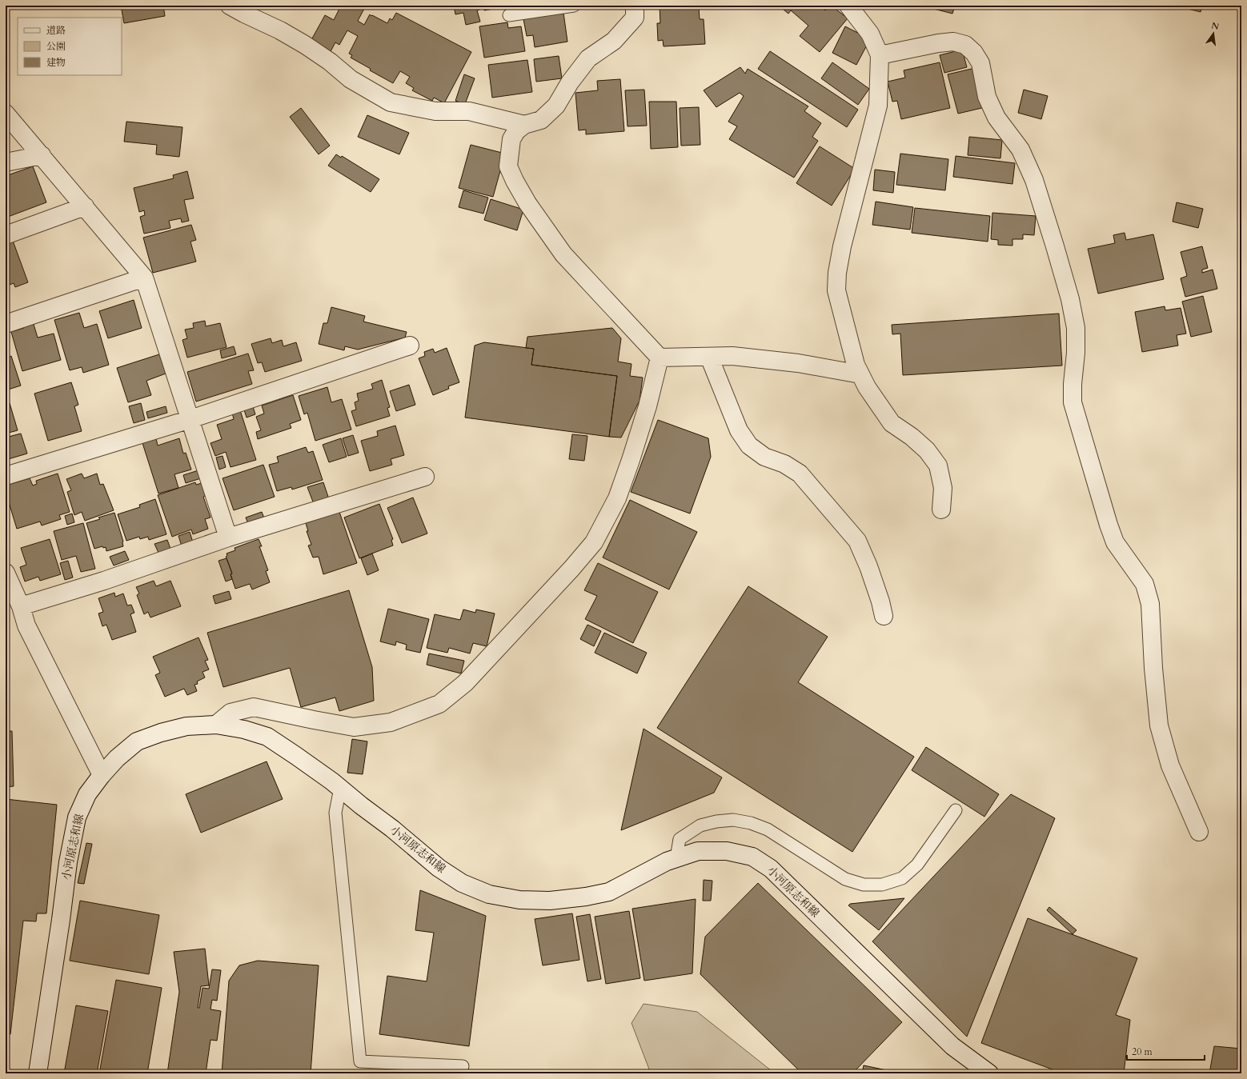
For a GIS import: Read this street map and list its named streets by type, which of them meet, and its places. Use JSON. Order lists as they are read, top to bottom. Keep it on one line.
{"streets":{"street":["小河原志和線"]},"legend":["道路","公園","建物"],"scale_bar":"20 m","north":"top"}
